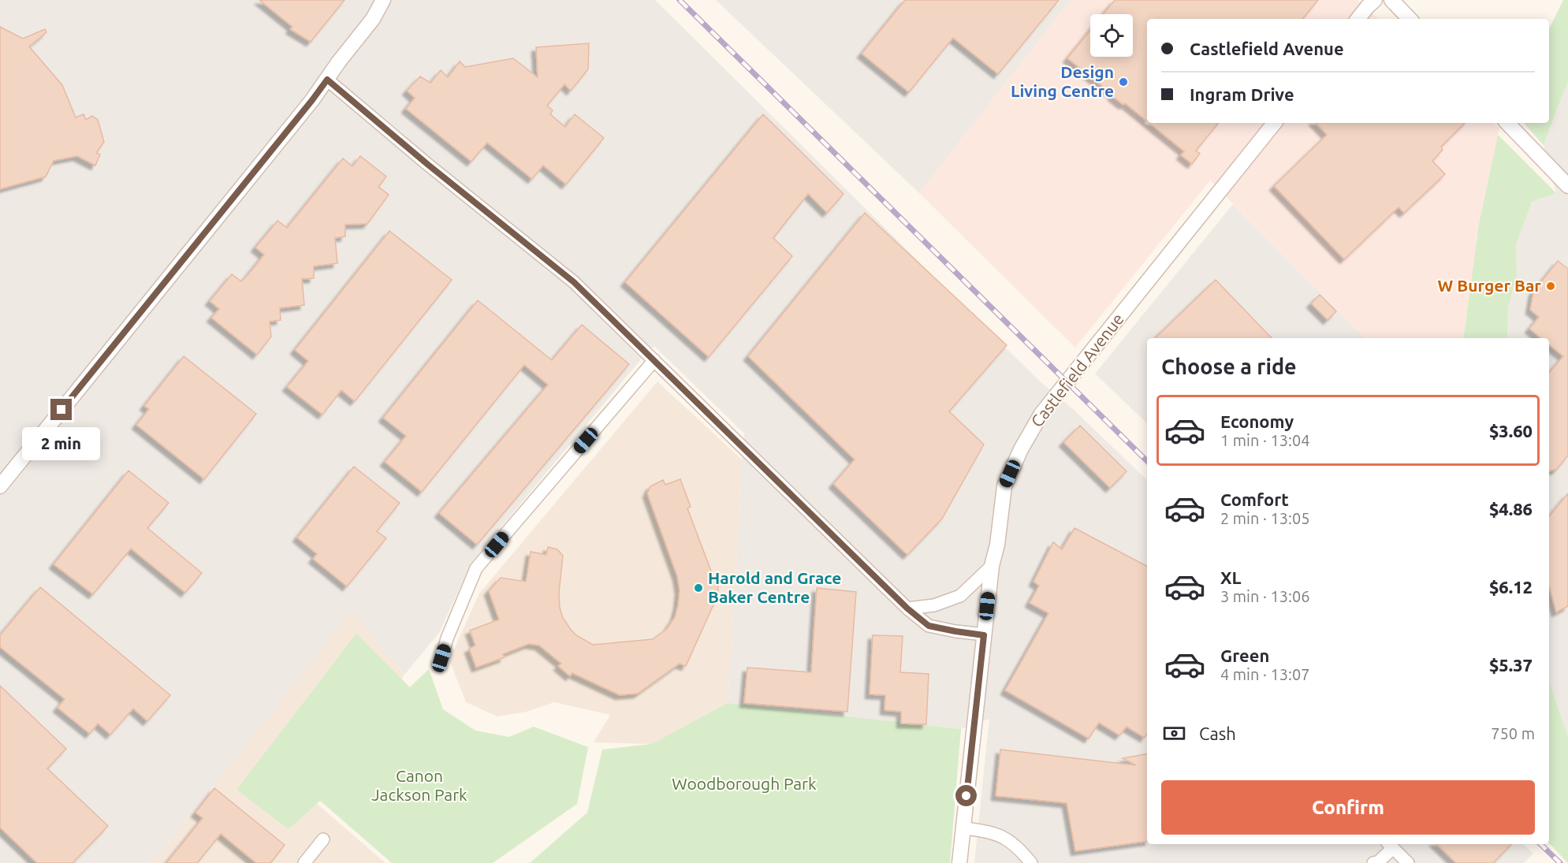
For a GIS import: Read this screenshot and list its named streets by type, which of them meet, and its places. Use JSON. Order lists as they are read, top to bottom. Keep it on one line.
{"streets":{"street":["Castlefield Avenue"]},"parks":["Canon Jackson Park","Woodborough Park"],"places":["Design Living Centre","W Burger Bar","Harold and Grace Baker Centre"],"page":{"banner":["Castlefield Avenue","Ingram Drive"],"heading":"Choose a ride","list":[{"name":"Economy","note":"1 min · 13:04","value":"$3.60"},{"name":"Comfort","note":"2 min · 13:05","value":"$4.86"},{"name":"XL","note":"3 min · 13:06","value":"$6.12"},{"name":"Green","note":"4 min · 13:07","value":"$5.37"}],"bubble":"2 min","pay":["Cash","750 m"],"buttons":"Confirm"}}
